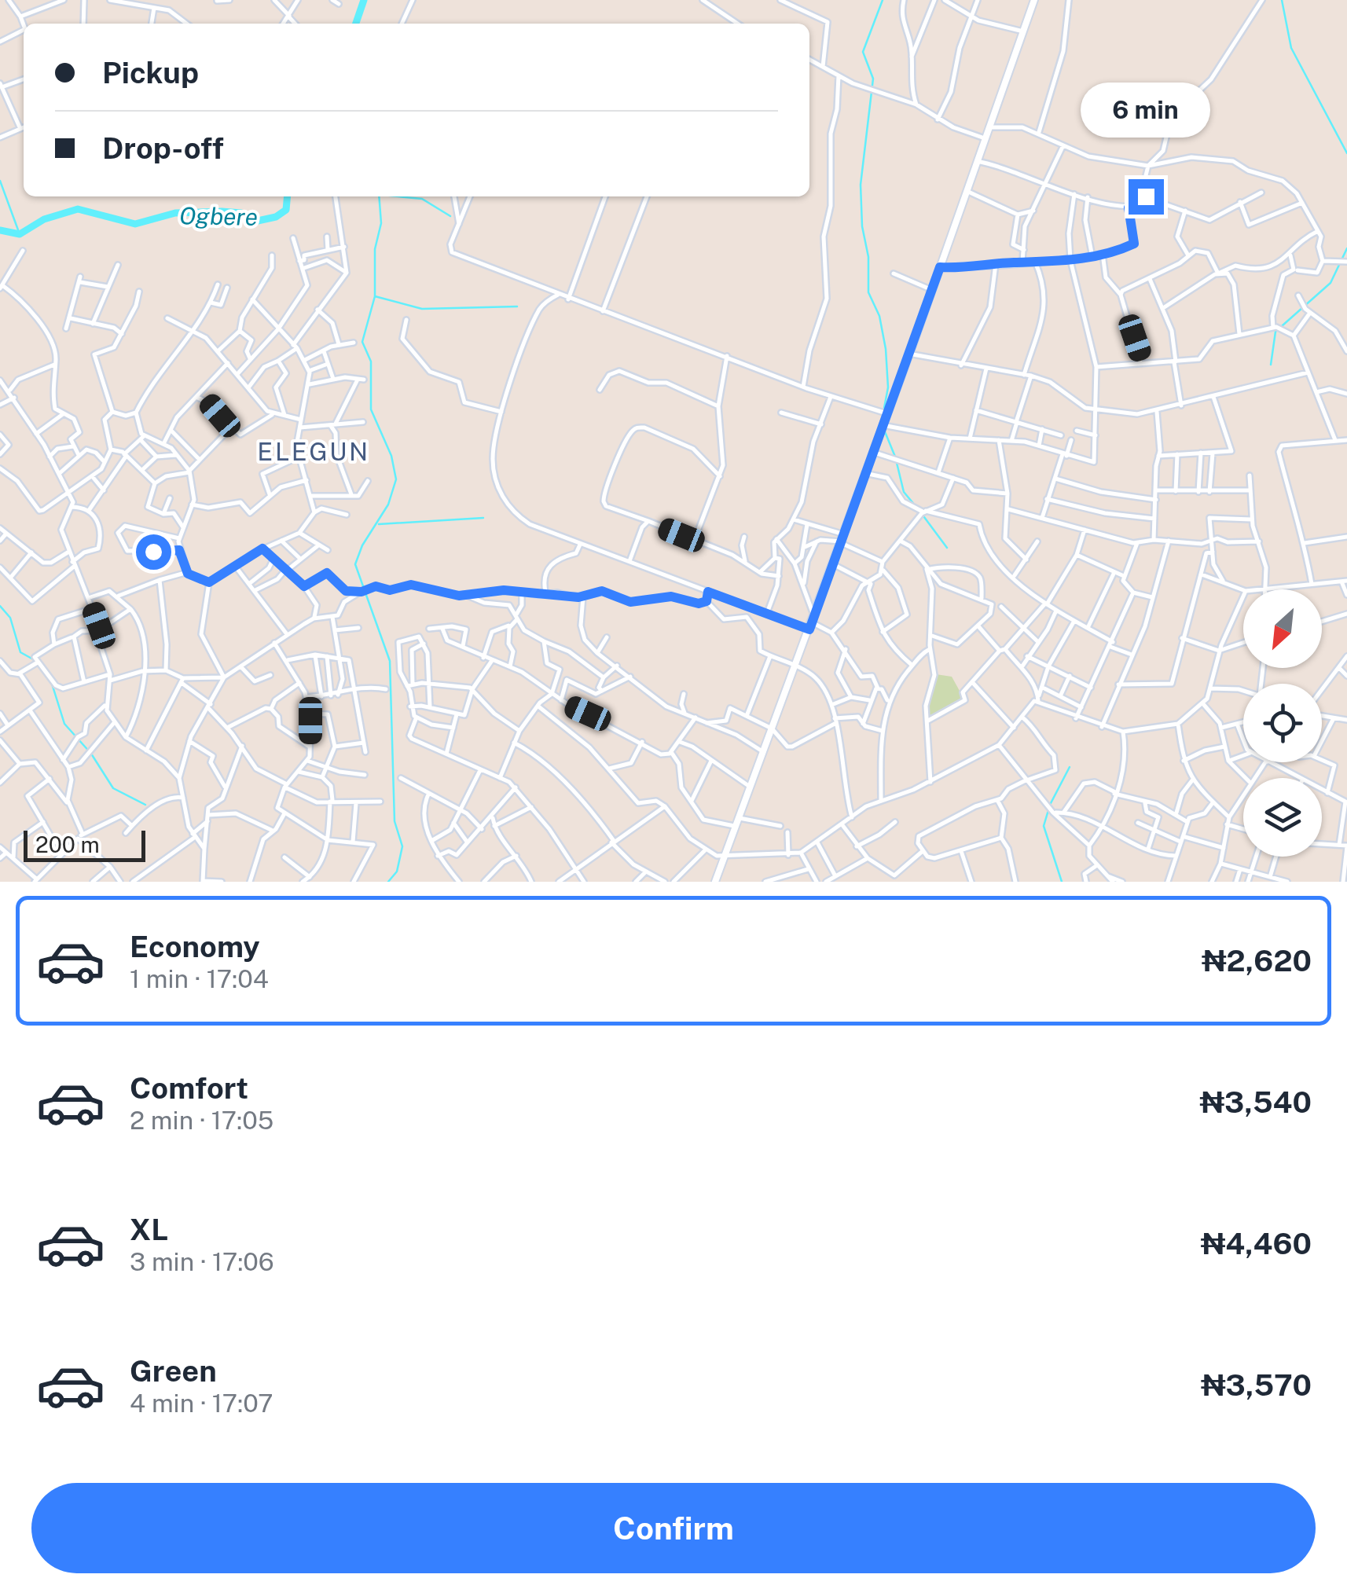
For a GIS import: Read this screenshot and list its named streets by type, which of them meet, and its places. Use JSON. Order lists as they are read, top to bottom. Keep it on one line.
{"districts":["ELEGUN"],"water":["Ogbere"],"scale_bar":"200 m","north":"bottom left","page":{"banner":["Pickup","Drop-off"],"bubble":"6 min","scale":"200 m","list":[{"name":"Economy","note":"1 min · 17:04","value":"₦2,620"},{"name":"Comfort","note":"2 min · 17:05","value":"₦3,540"},{"name":"XL","note":"3 min · 17:06","value":"₦4,460"},{"name":"Green","note":"4 min · 17:07","value":"₦3,570"}],"buttons":"Confirm"}}
